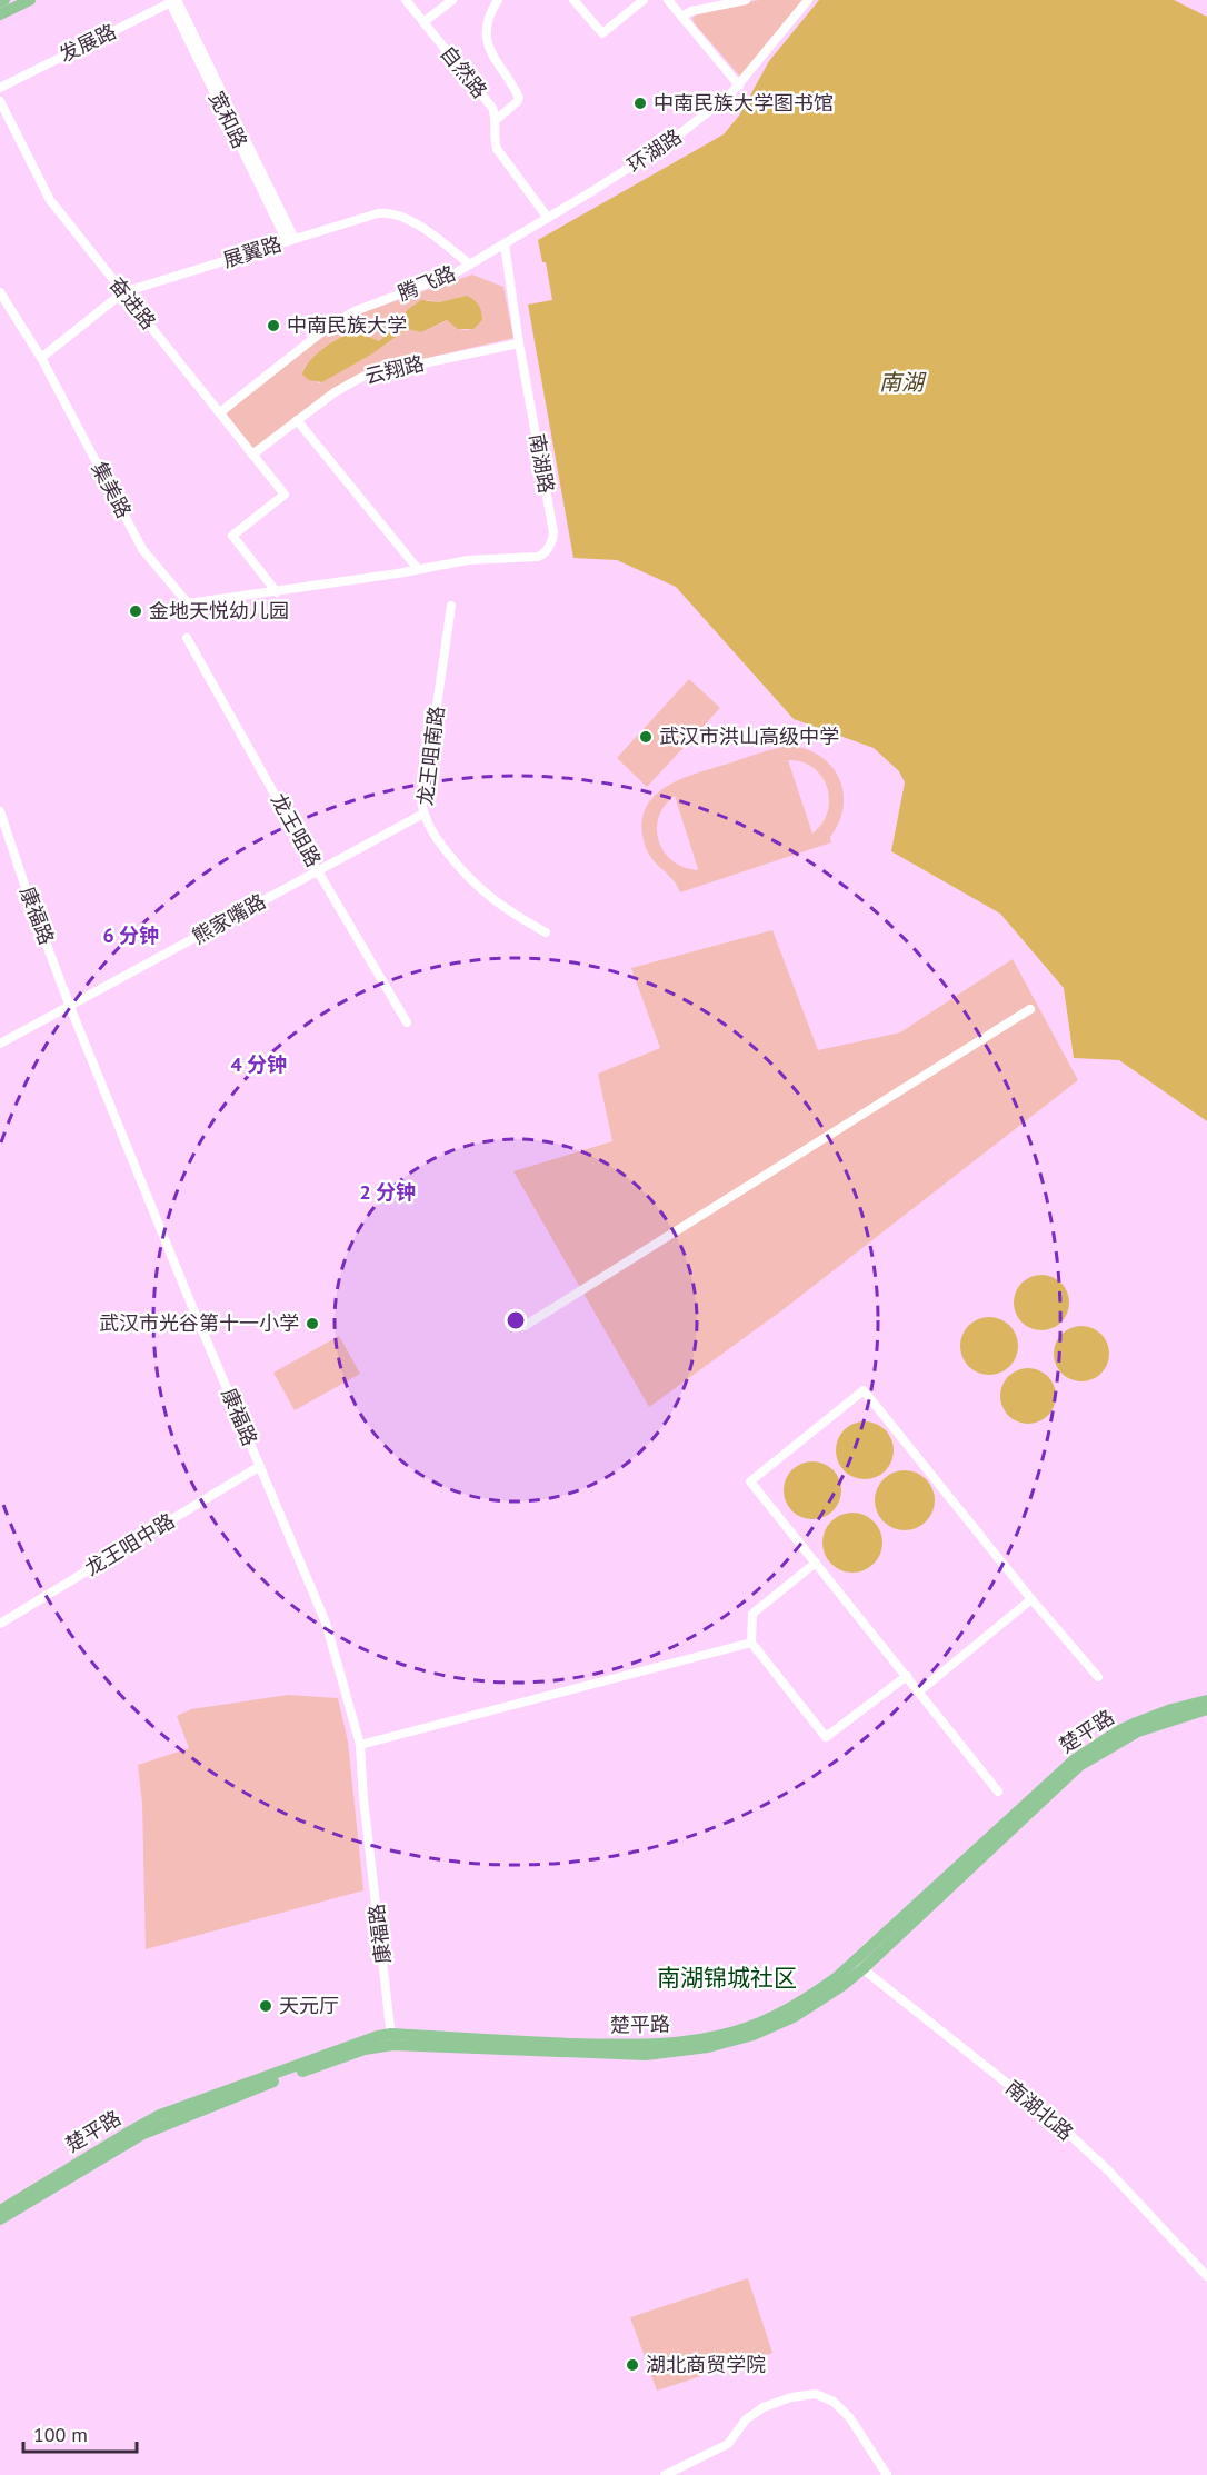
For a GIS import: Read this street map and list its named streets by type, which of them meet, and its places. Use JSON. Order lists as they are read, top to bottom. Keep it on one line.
{"streets":{"main road":["楚平路"],"street":["发展路","自然路","宽和路","环湖路","展翼路","腾飞路","奋进路","云翔路","南湖路","集美路","龙王咀南路","龙王咀路","康福路","熊家嘴路","龙王咀中路","南湖北路"]},"crossings":[["发展路","宽和路"],["自然路","环湖路"],["宽和路","展翼路"],["环湖路","腾飞路"],["环湖路","南湖路"],["展翼路","腾飞路"],["展翼路","奋进路"],["展翼路","集美路"],["腾飞路","奋进路"],["腾飞路","南湖路"],["奋进路","云翔路"],["奋进路","南湖路"],["奋进路","集美路"],["云翔路","南湖路"],["南湖路","集美路"],["龙王咀南路","熊家嘴路"],["龙王咀路","熊家嘴路"],["康福路","熊家嘴路"],["康福路","龙王咀中路"],["康福路","楚平路"],["楚平路","南湖北路"]],"districts":["南湖锦城社区"],"water":["南湖"],"places":["中南民族大学图书馆","中南民族大学","金地天悦幼儿园","武汉市洪山高级中学","武汉市光谷第十一小学","天元厅","湖北商贸学院"],"scale_bar":"100 m","rings":["6 分钟","4 分钟","2 分钟"]}
